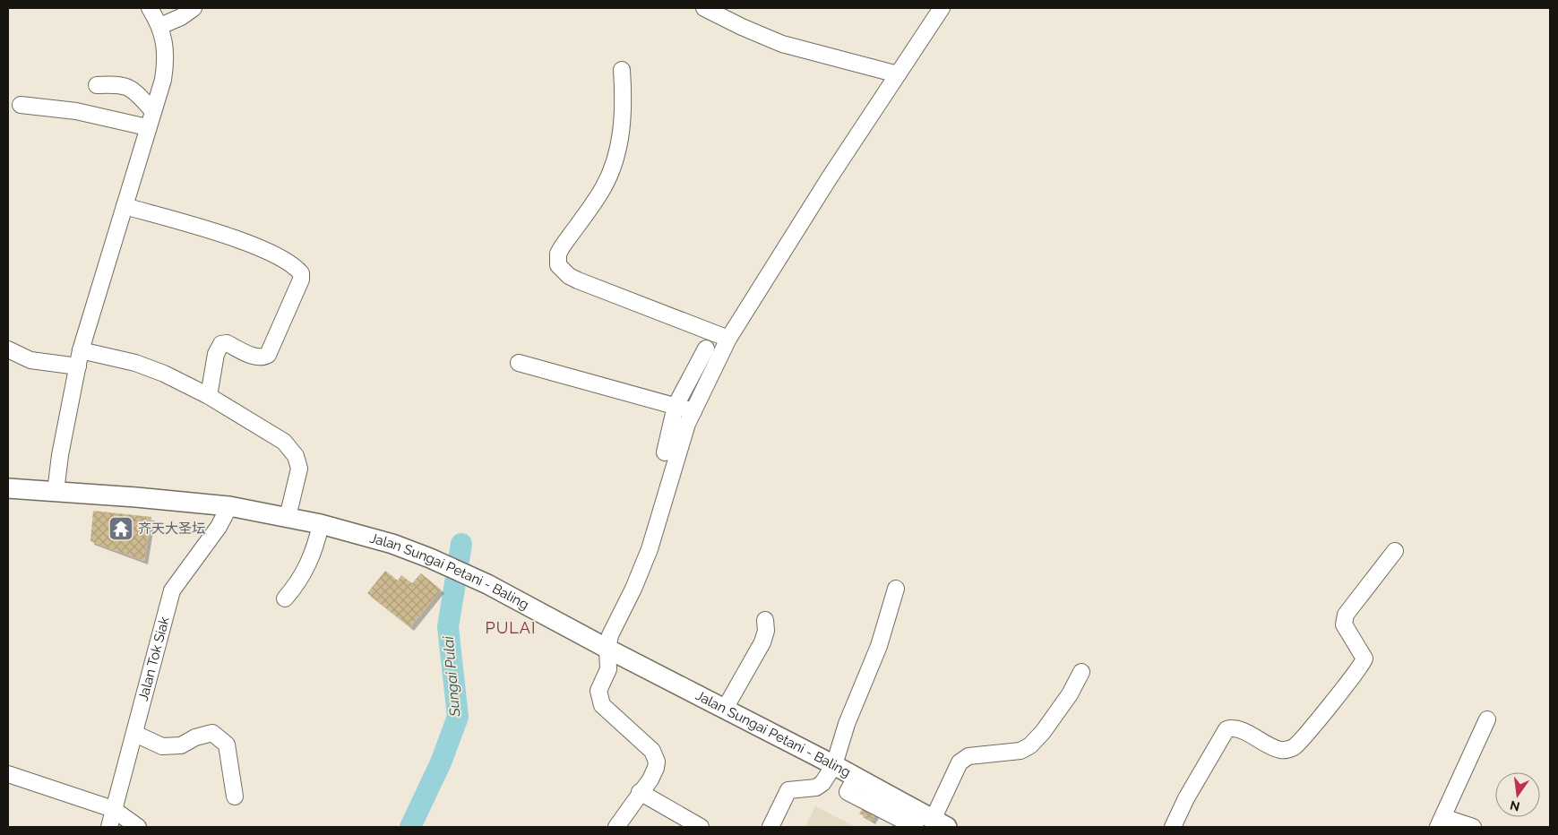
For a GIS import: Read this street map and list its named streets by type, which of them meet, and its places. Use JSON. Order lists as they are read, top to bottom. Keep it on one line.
{"streets":{"main road":["Jalan Sungai Petani - Baling"],"street":["Jalan Tok Siak"]},"crossings":[["Jalan Sungai Petani - Baling","Jalan Tok Siak"]],"districts":["PULAI"],"water":["Sungai Pulai"],"places":{"temple":["齐天大圣坛"]},"north":"bottom"}
